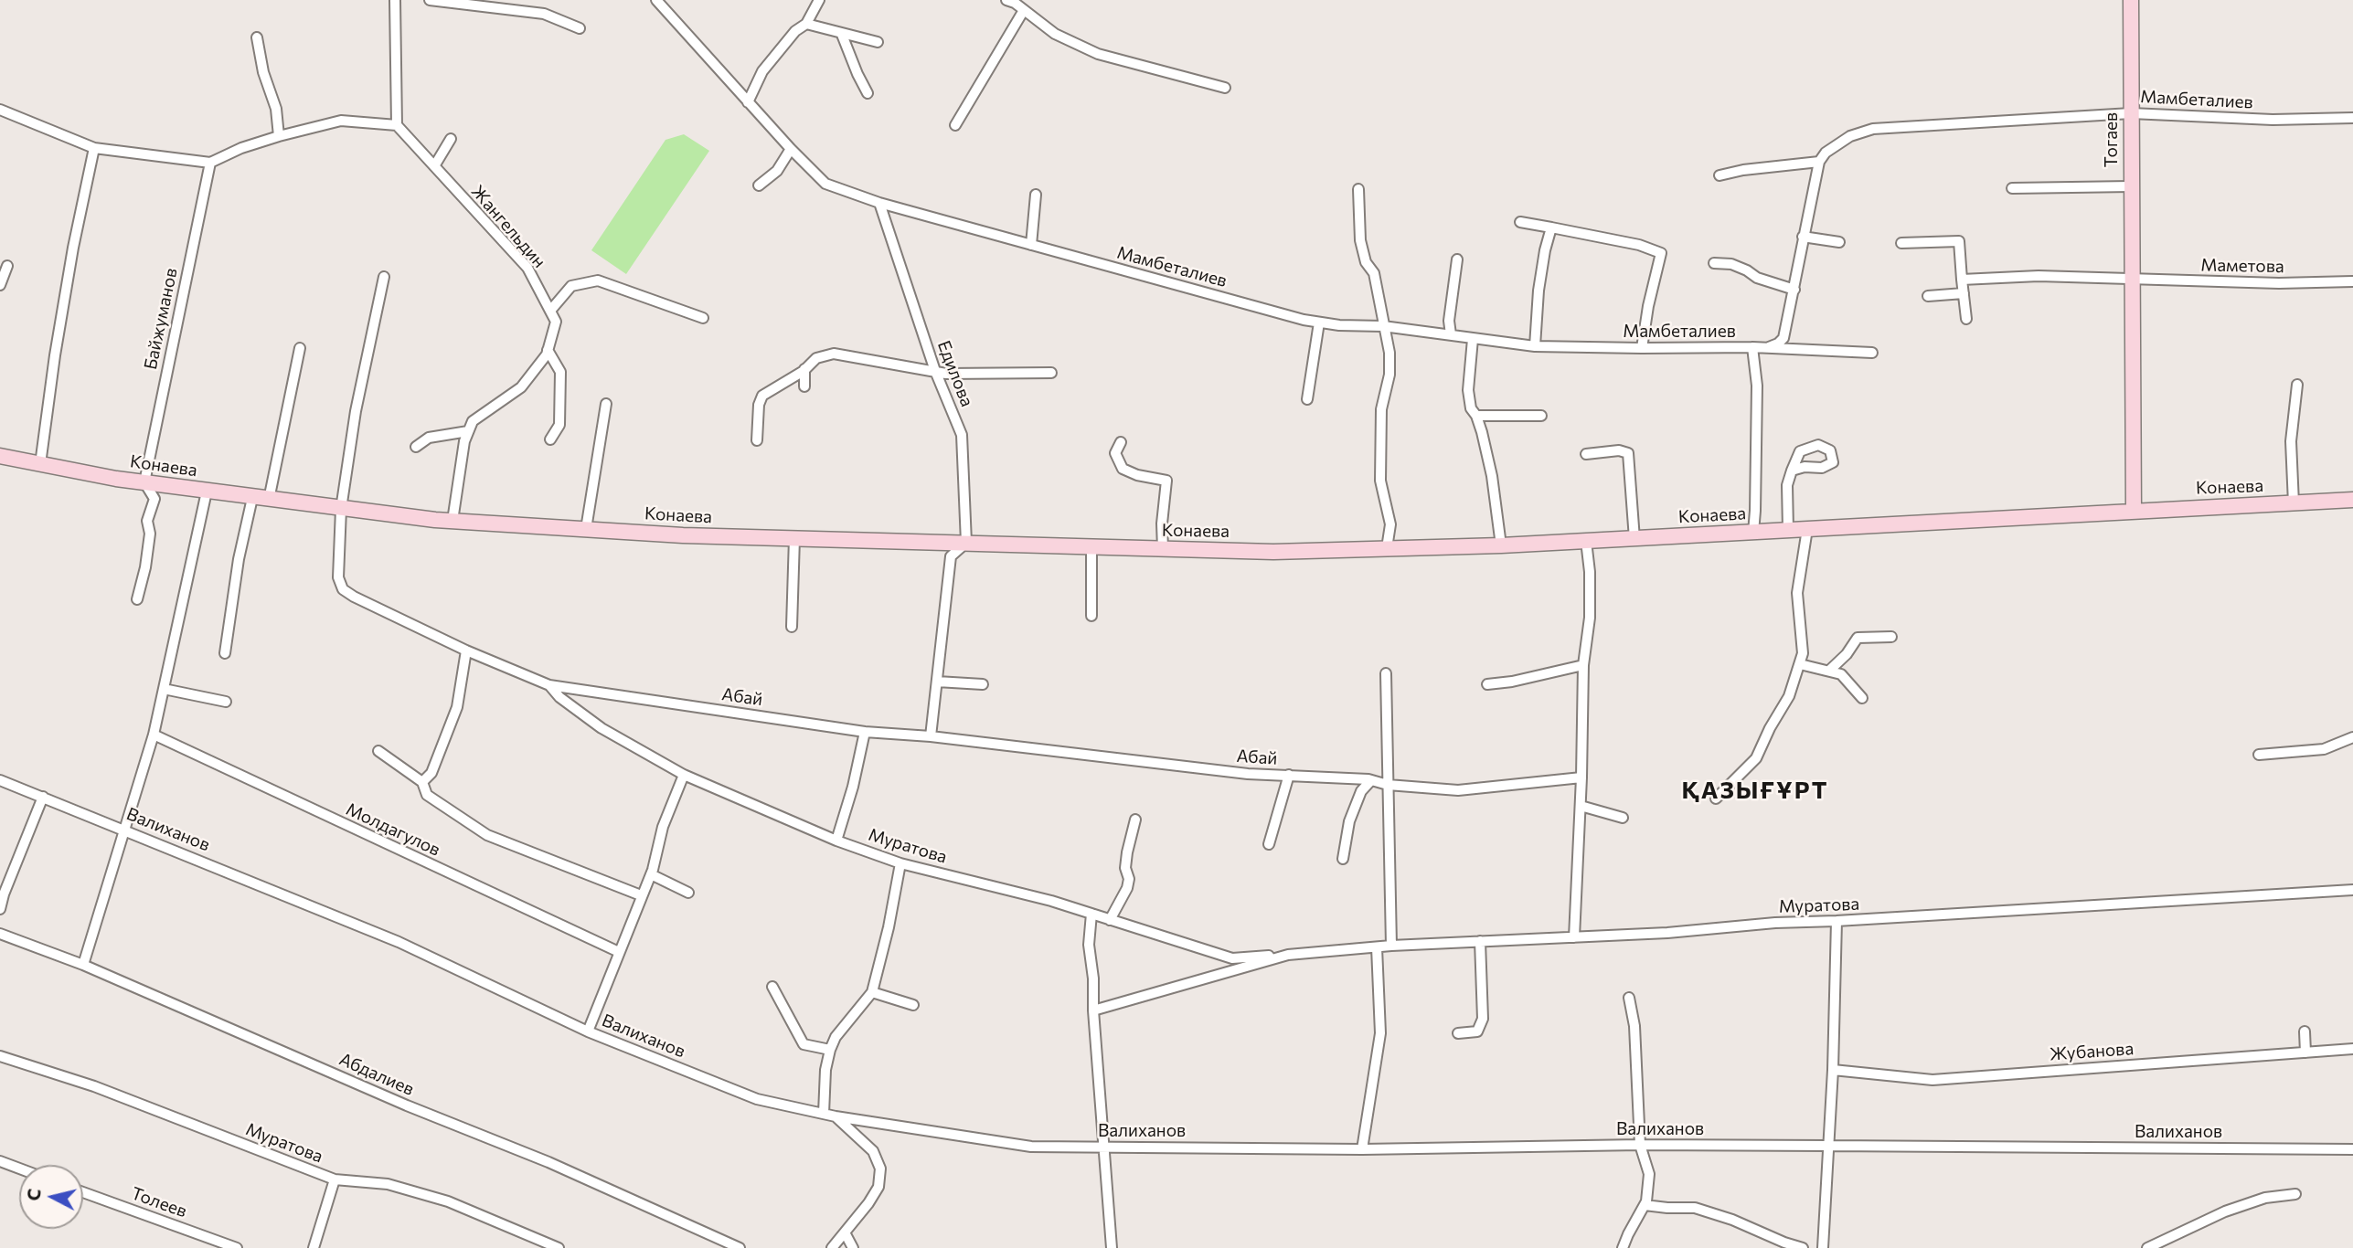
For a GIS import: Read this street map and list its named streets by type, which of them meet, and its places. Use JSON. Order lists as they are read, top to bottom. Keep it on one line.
{"streets":{"main road":["Тогаев","Конаева"],"street":["Мамбеталиев","Жангельдин","Маметова","Байжуманов","Едилова","Абай","Валиханов","Молдагулов","Муратова","Жубанова","Абдалиев","Толеев"]},"crossings":[["Мамбеталиев","Тогаев"],["Мамбеталиев","Едилова"],["Тогаев","Маметова"],["Тогаев","Конаева"],["Байжуманов","Конаева"],["Едилова","Конаева"],["Абай","Муратова"]],"districts":["ҚАЗЫҒҰРТ"],"north":"left"}
